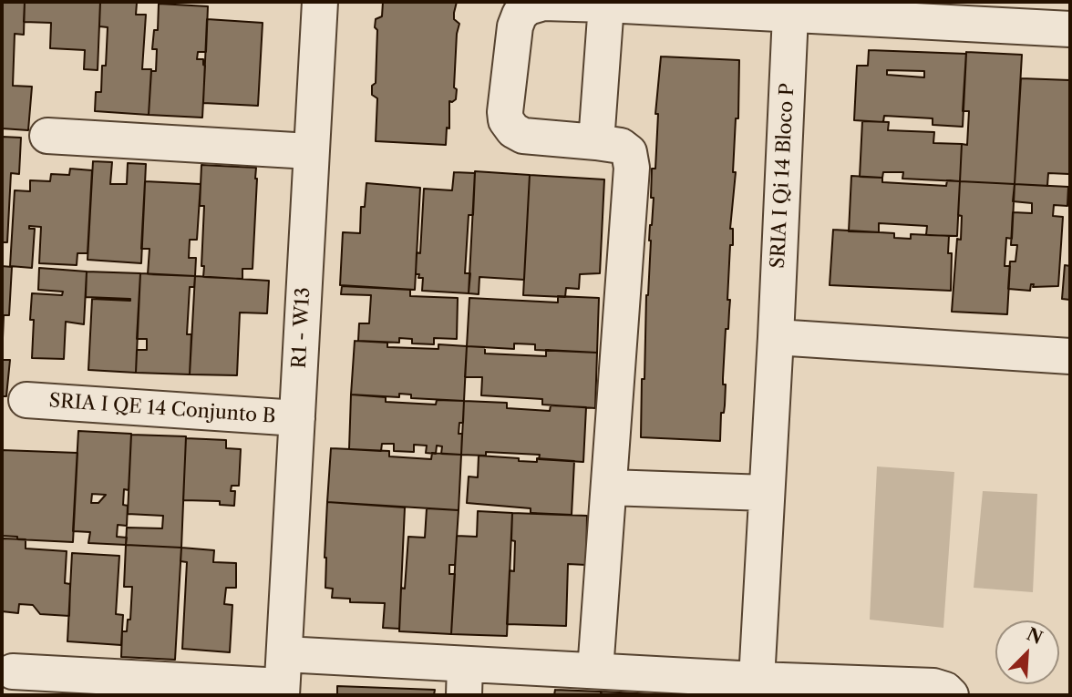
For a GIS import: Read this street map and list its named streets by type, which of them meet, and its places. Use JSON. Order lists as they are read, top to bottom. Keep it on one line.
{"streets":{"street":["SRIA I Qi 14 Bloco P","R1 - W13","SRIA I QE 14 Conjunto B"]},"crossings":[["R1 - W13","SRIA I QE 14 Conjunto B"]],"north":"top right"}
